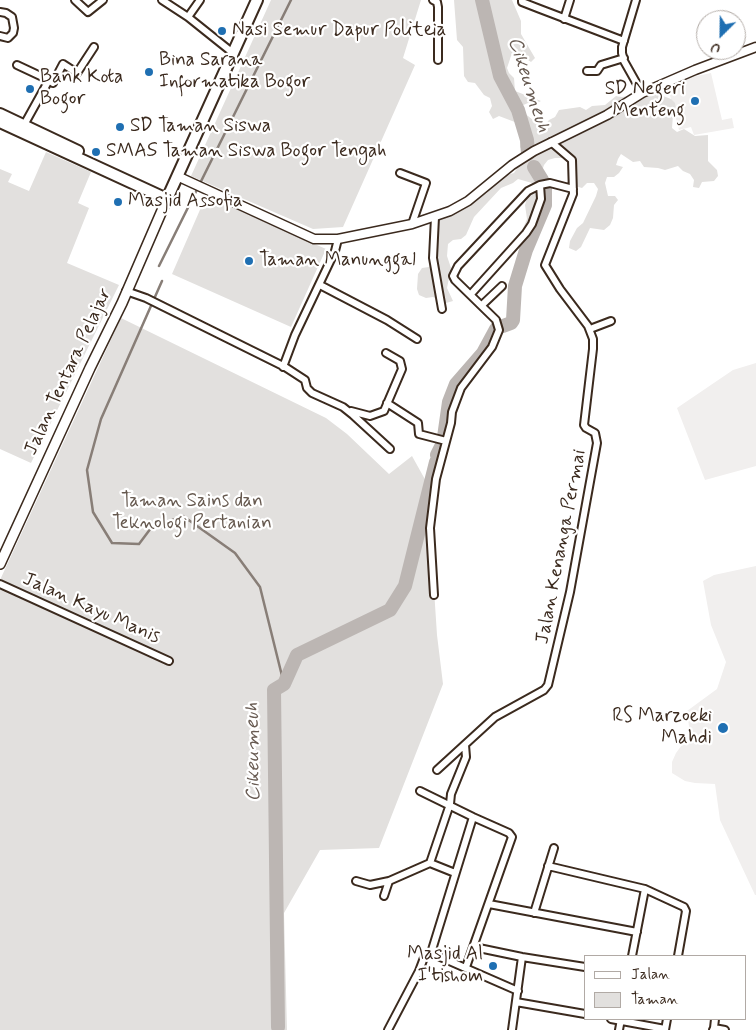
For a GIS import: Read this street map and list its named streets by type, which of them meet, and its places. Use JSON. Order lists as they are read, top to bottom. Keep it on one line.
{"streets":{"main road":["Jalan Tentara Pelajar"],"street":["Jalan Kenanga Permai","Jalan Kayu Manis"]},"water":["Cikeumeuh"],"parks":["Taman Sains dan Teknologi Pertanian"],"places":["Nasi Semur Dapur Politeia","Bina Sarana Informatika Bogor","Bank Kota Bogor","SD Negeri Menteng","SD Taman Siswa","SMAS Taman Siswa Bogor Tengah","Masjid Assofia","Taman Manunggal","RS Marzoeki Mahdi","Masjid Al I'tishom"],"legend":["Jalan","Taman"],"north":"bottom left"}
